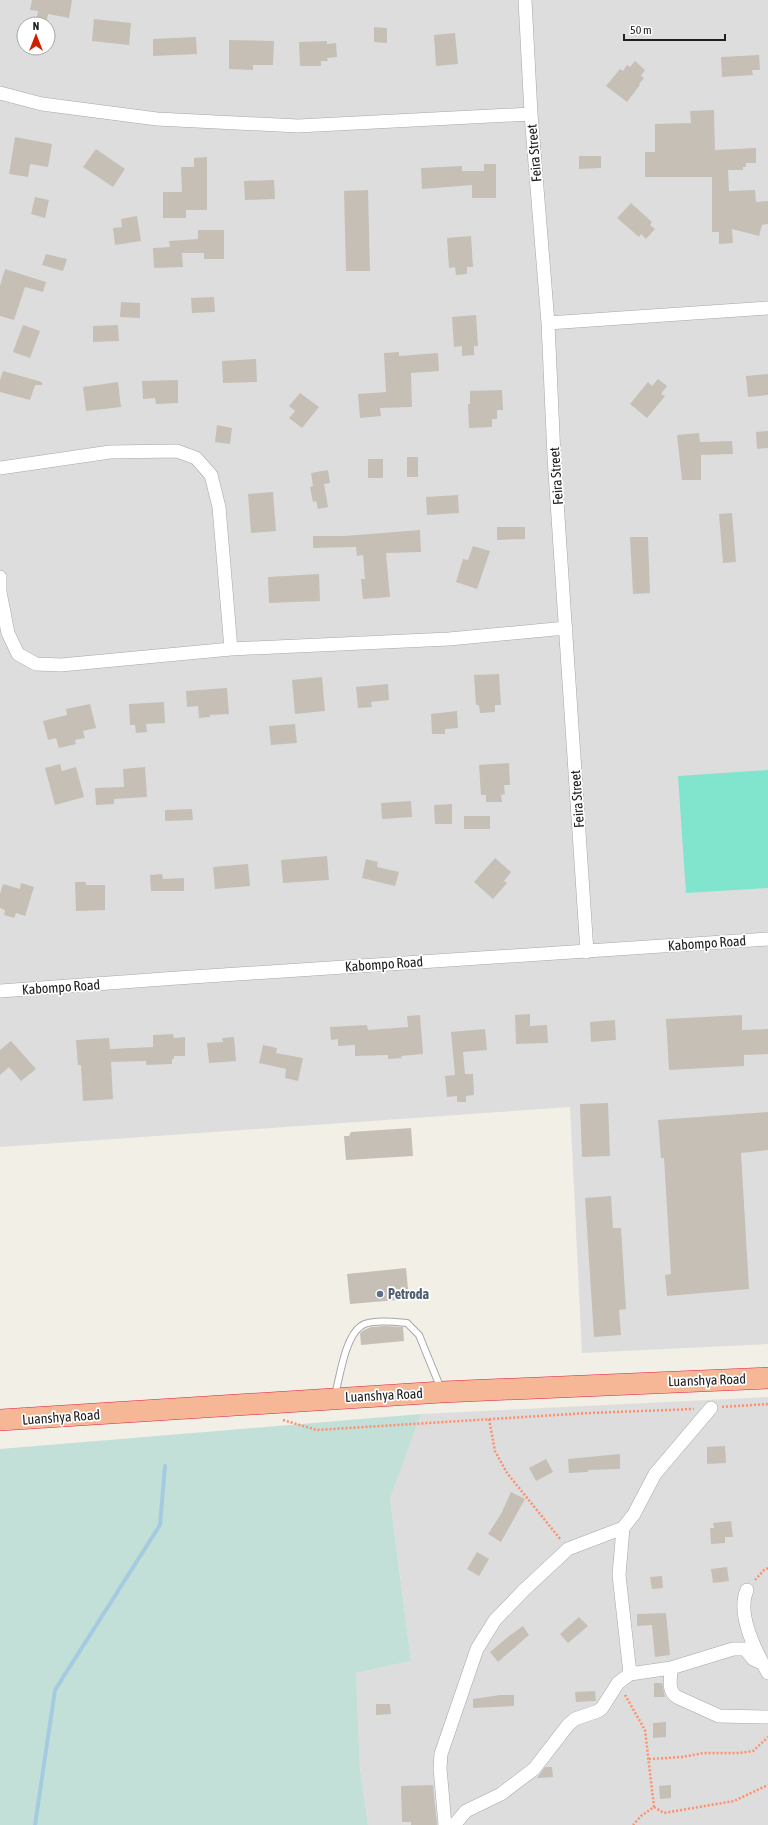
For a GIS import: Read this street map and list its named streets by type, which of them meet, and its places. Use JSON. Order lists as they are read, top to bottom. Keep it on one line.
{"streets":{"highway":["Luanshya Road"],"street":["Feira Street","Kabompo Road"]},"crossings":[["Feira Street","Kabompo Road"]],"places":["Petroda"],"scale_bar":"50 m","north":"top"}
